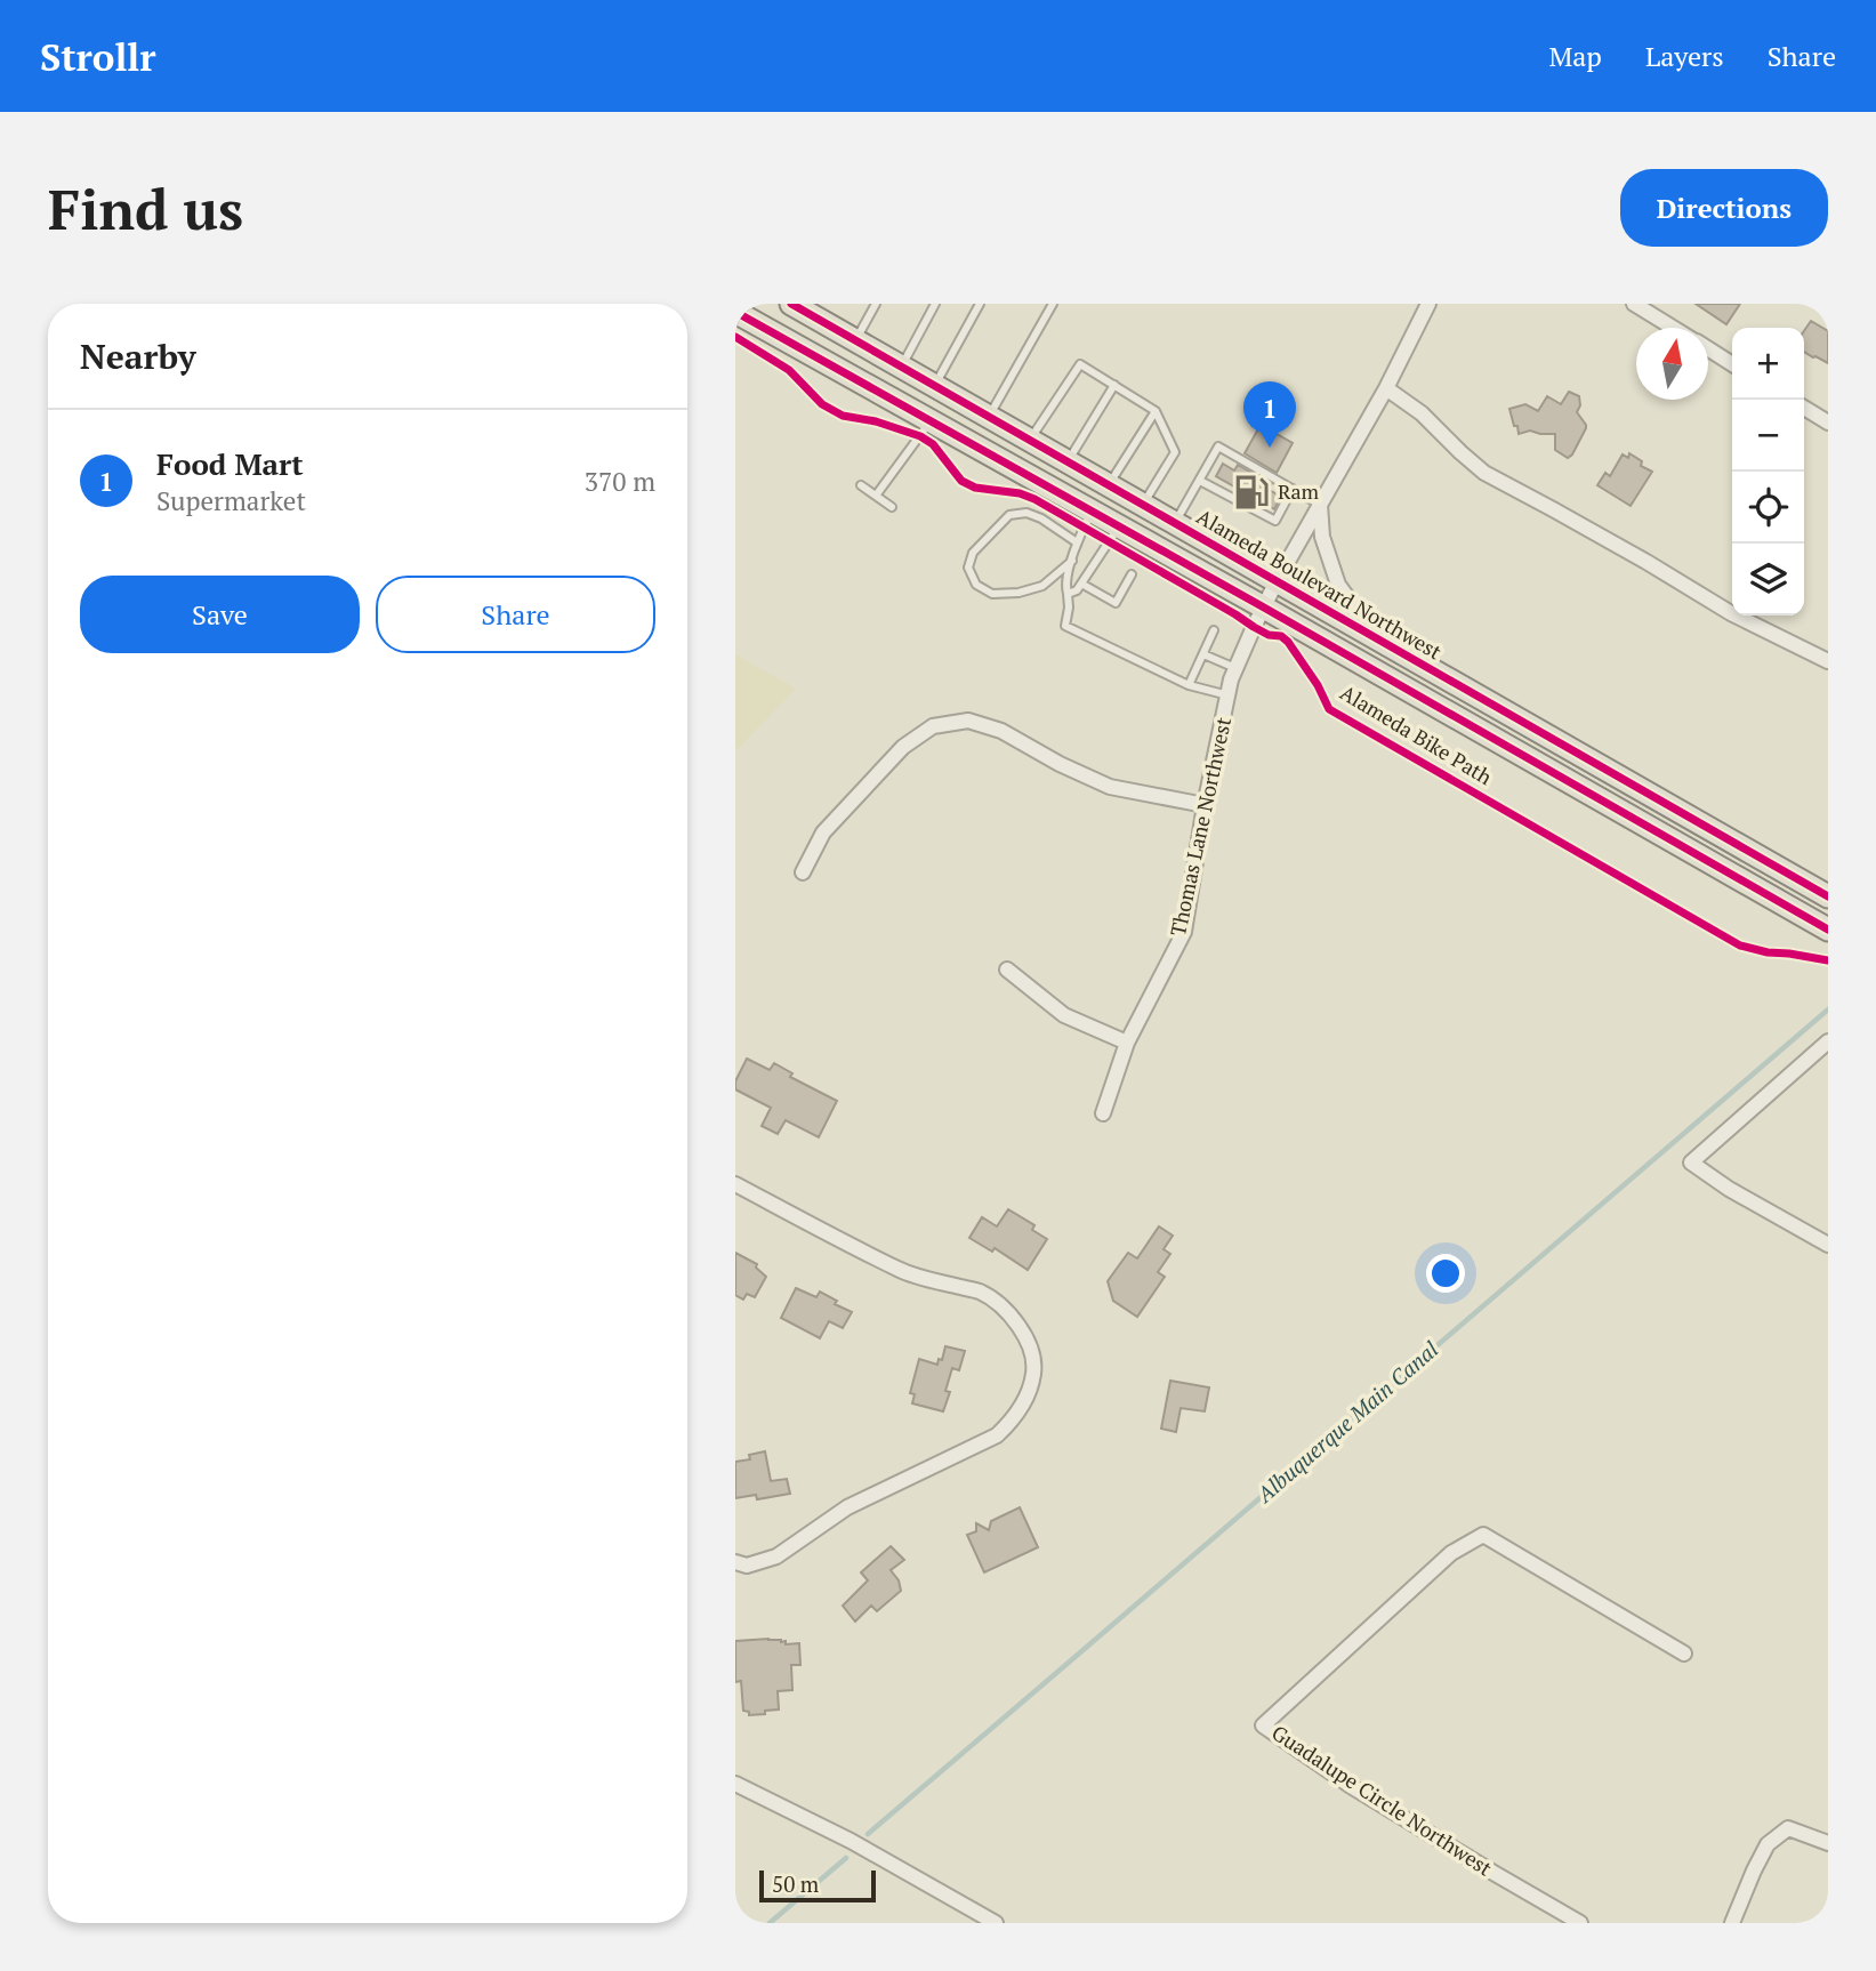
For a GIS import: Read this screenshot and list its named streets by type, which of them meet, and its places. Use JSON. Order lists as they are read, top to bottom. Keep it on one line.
{"streets":{"main road":["Alameda Boulevard Northwest"],"street":["Thomas Lane Northwest","Guadalupe Circle Northwest"],"cycle path":["Alameda Bike Path"]},"crossings":[["Alameda Boulevard Northwest","Thomas Lane Northwest"]],"water":["Albuquerque Main Canal"],"places":{"fuel station":["Ram"]},"scale_bar":"50 m","north":"top","page":{"header":"Strollr","nav":["Map","Layers","Share"],"buttons":["Directions",["Save","Share"]],"title":"Find us","heading":"Nearby","map_buttons":["+","−"],"pins":"1","list":[{"mark":"1","name":"Food Mart","note":"Supermarket","value":"370 m"}],"scale":"50 m"}}
